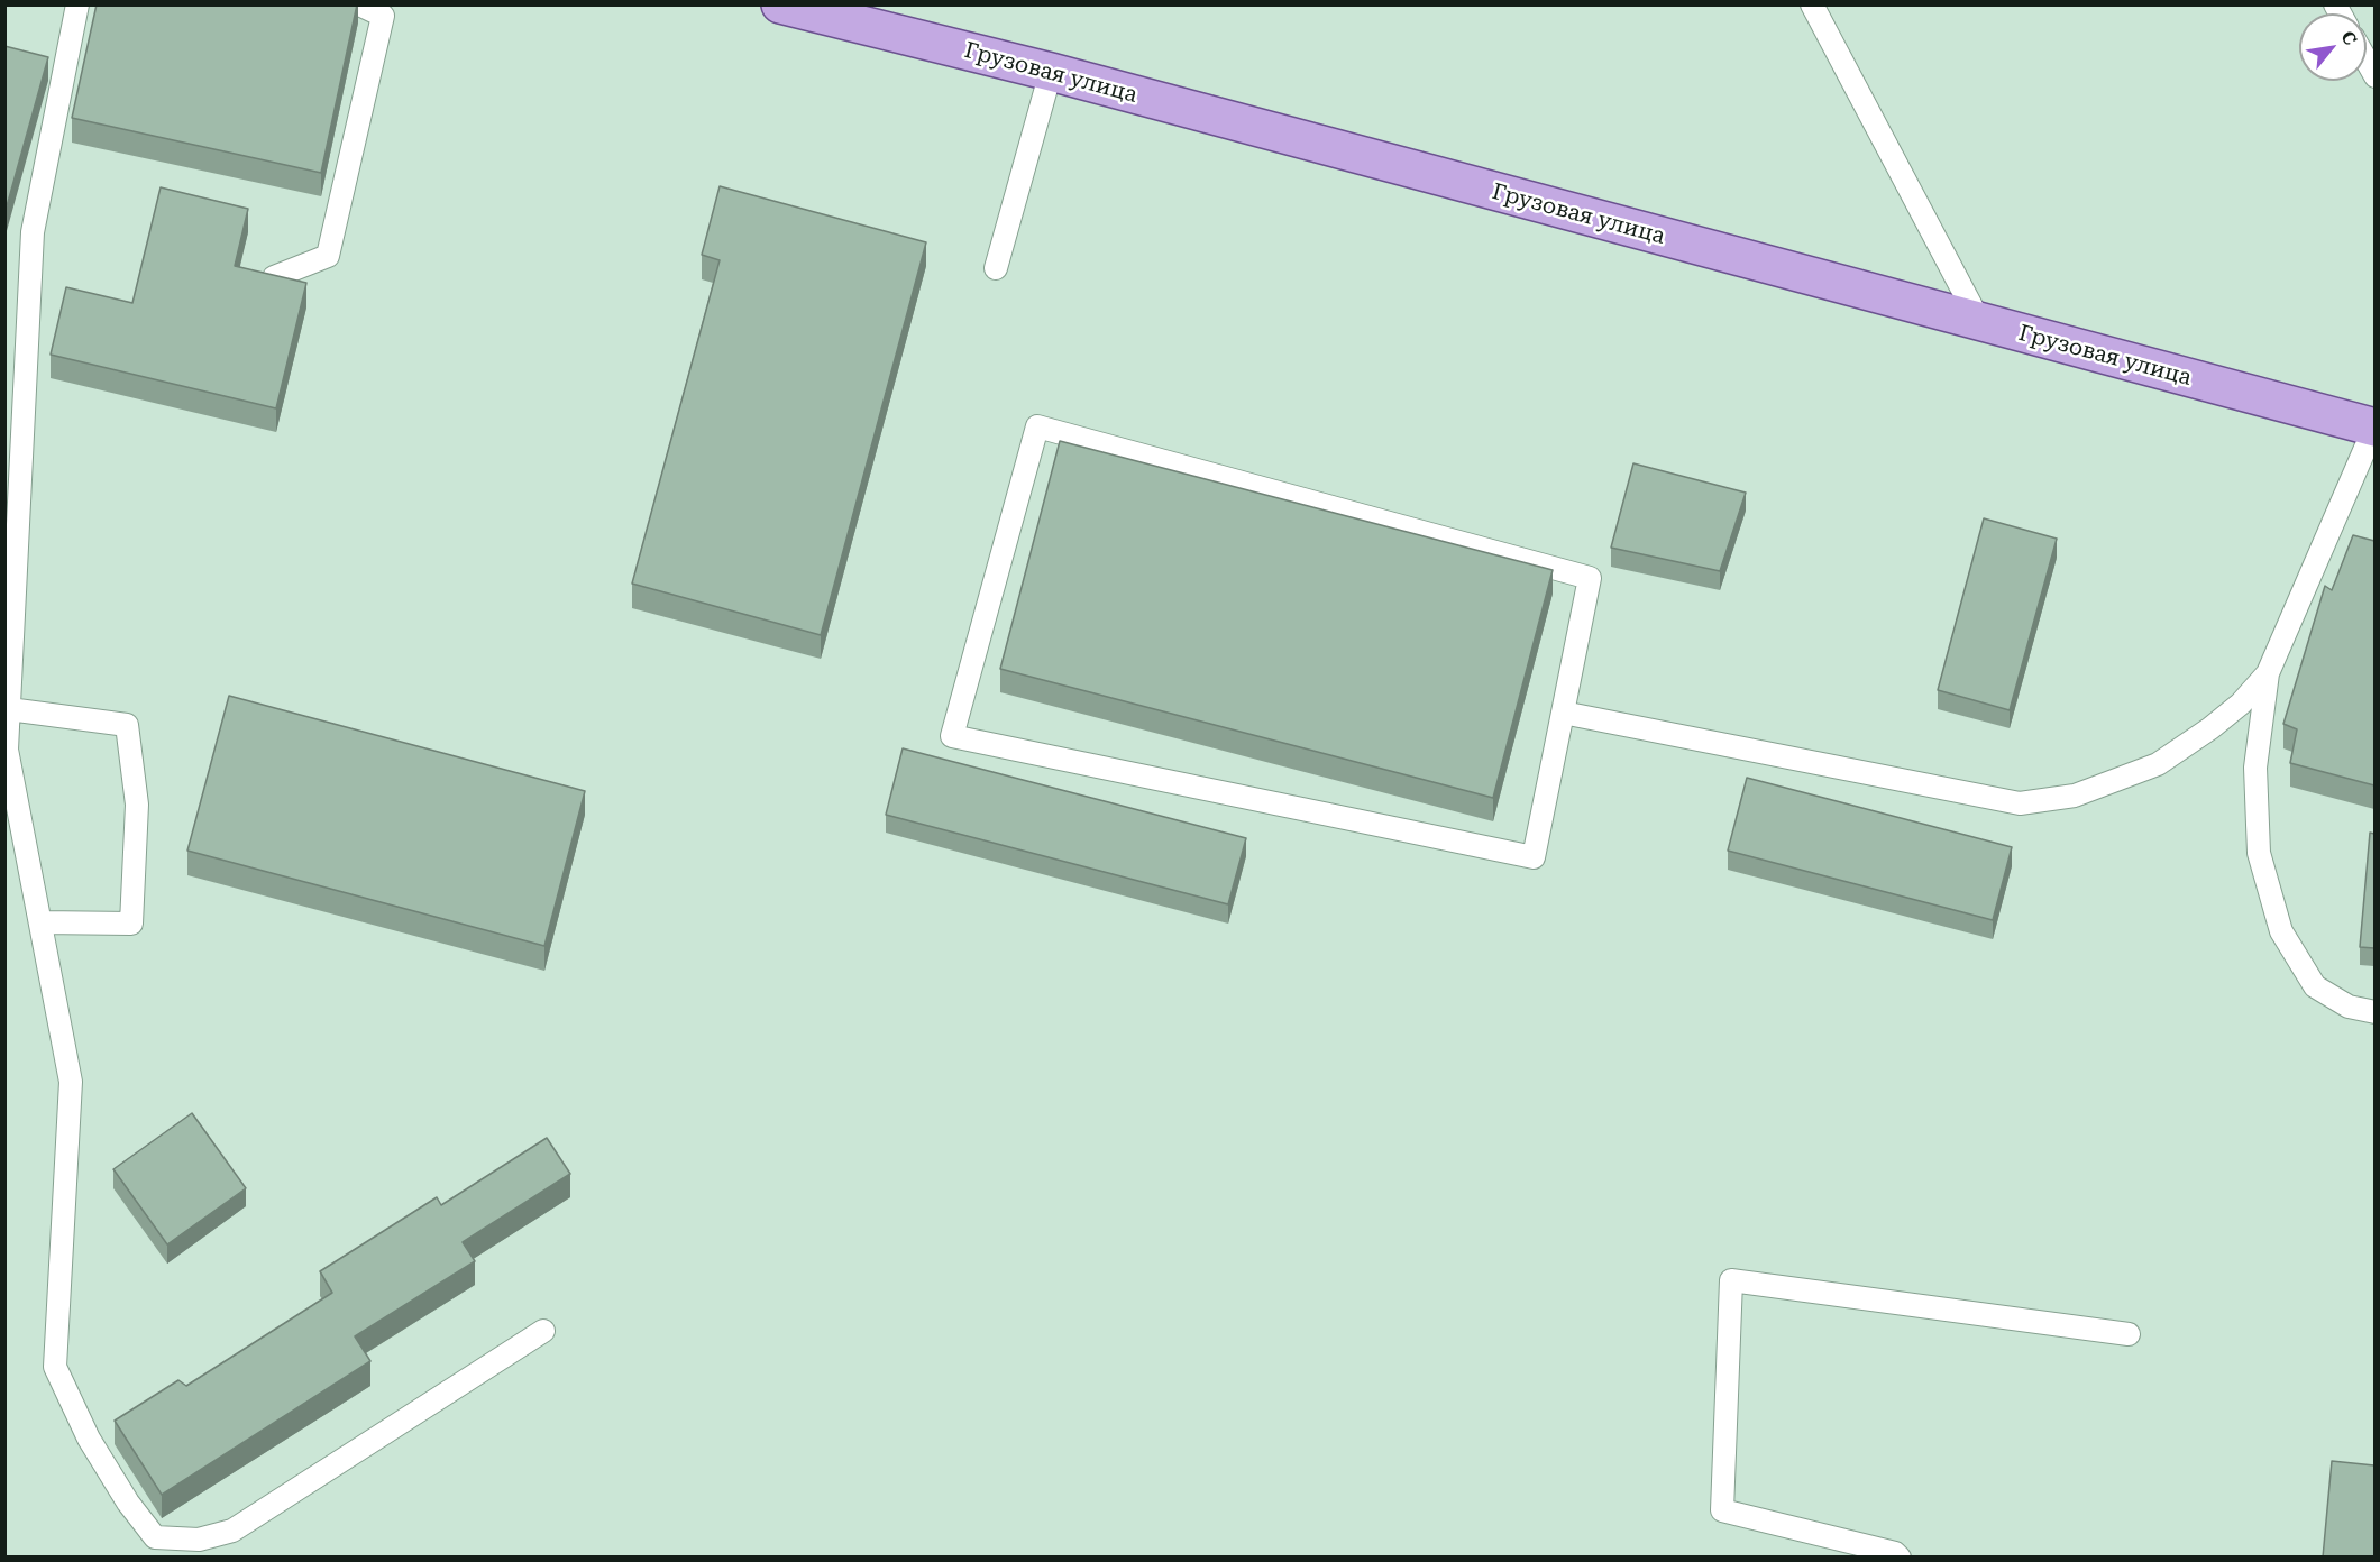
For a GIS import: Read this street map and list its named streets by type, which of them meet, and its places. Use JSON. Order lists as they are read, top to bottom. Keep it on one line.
{"streets":{"main road":["Грузовая улица"]},"north":"top right"}
